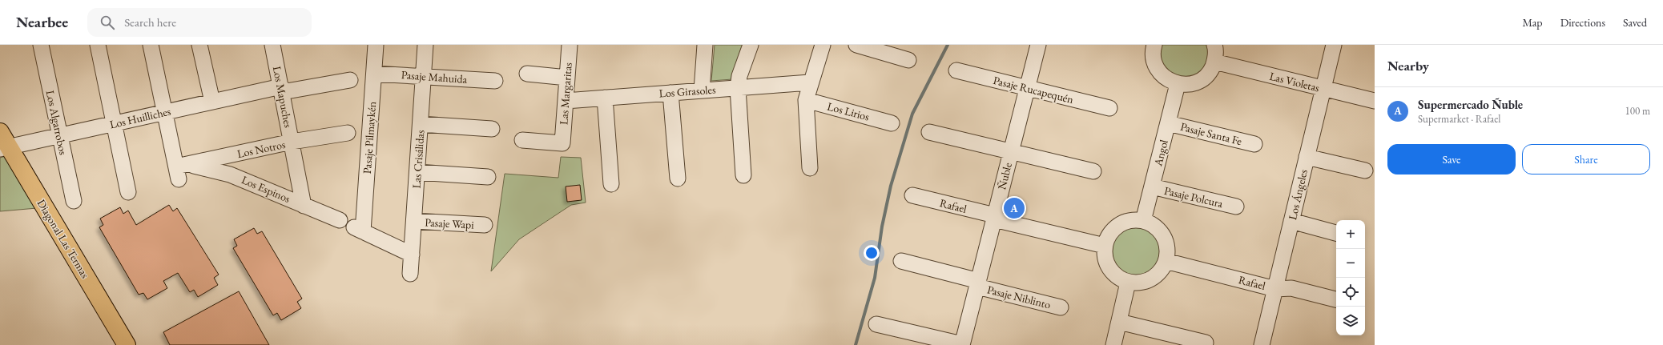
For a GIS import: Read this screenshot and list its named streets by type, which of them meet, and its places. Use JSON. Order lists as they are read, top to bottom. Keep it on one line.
{"streets":{"main road":["Diagonal Las Termas"],"street":["Pasaje Mahuida","Las Violetas","Pasaje Rucapequén","Los Girasoles","Las Margaritas","Los Mapuches","Los Lirios","Los Huilliches","Los Algarrobos","Pasaje Santa Fe","Pasaje Pilmaykén","Los Notros","Angol","Las Crisálidas","Ñuble","Los Espinos","Los Ángeles","Pasaje Polcura","Rafael","Pasaje Wapi","Pasaje Niblinto"]},"crossings":[["Pasaje Mahuida","Pasaje Pilmaykén"],["Pasaje Mahuida","Las Crisálidas"],["Las Violetas","Los Ángeles"],["Pasaje Rucapequén","Ñuble"],["Los Girasoles","Las Margaritas"],["Los Mapuches","Los Huilliches"],["Los Mapuches","Los Notros"],["Los Mapuches","Los Espinos"],["Los Huilliches","Los Algarrobos"],["Los Huilliches","Diagonal Las Termas"],["Pasaje Santa Fe","Angol"],["Pasaje Pilmaykén","Los Espinos"],["Los Notros","Los Espinos"],["Angol","Pasaje Polcura"],["Angol","Rafael"],["Las Crisálidas","Los Espinos"],["Las Crisálidas","Pasaje Wapi"],["Ñuble","Rafael"],["Ñuble","Pasaje Niblinto"],["Los Ángeles","Rafael"]],"page":{"header":"Nearbee","search":"Search here","nav":["Map","Directions","Saved"],"heading":"Nearby","list":[{"mark":"A","name":"Supermercado Ñuble","note":"Supermarket · Rafael","value":"100 m"}],"buttons":["Save","Share"],"pins":"A","map_buttons":["+","−"]}}
